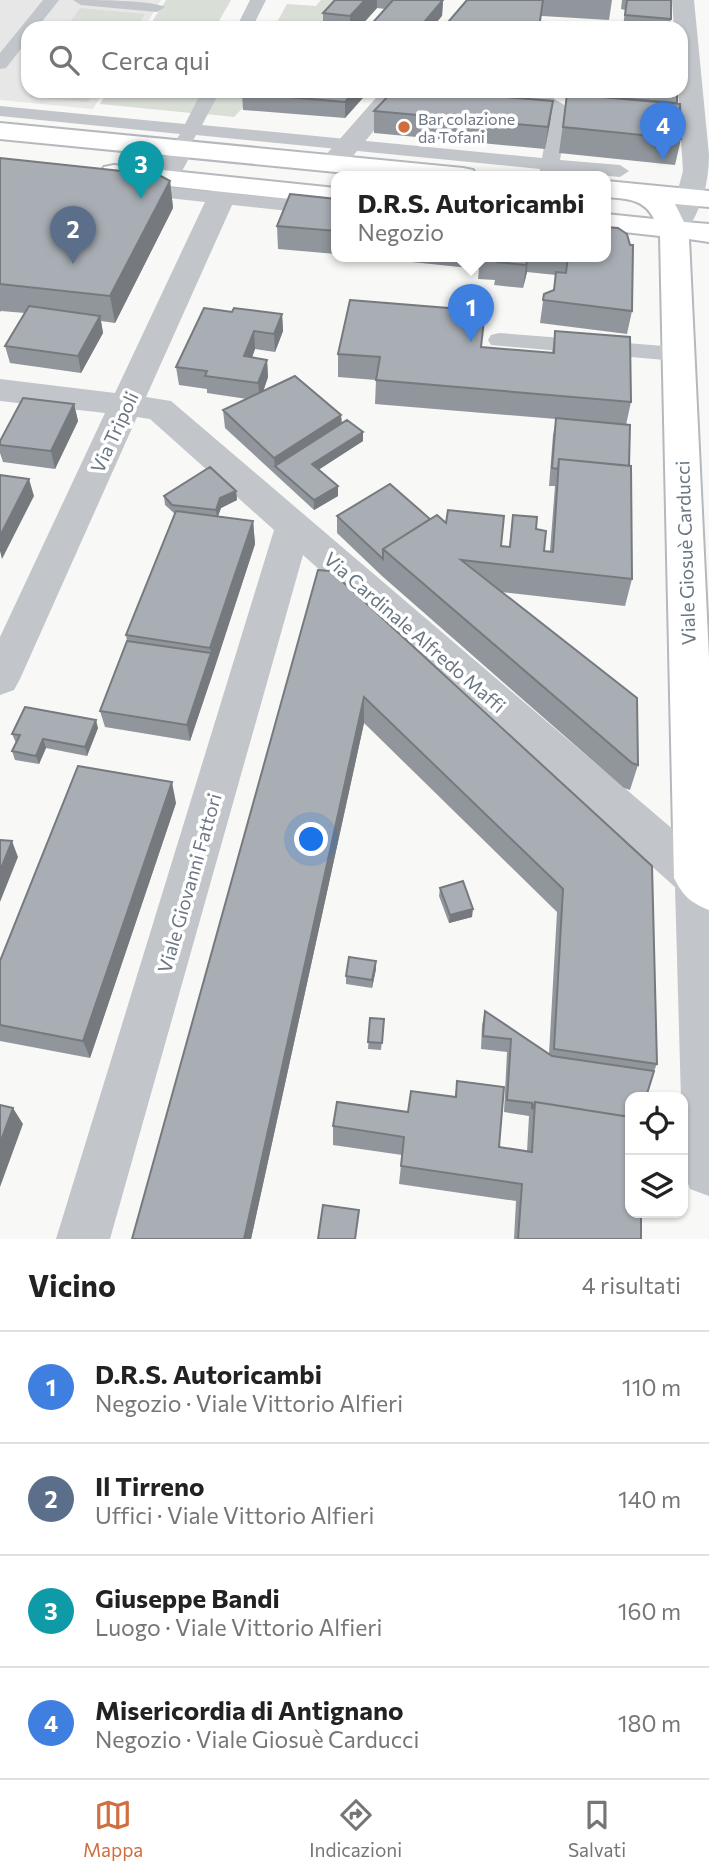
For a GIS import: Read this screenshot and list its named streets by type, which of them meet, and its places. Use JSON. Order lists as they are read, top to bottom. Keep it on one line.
{"streets":{"main road":["Viale Giosuè Carducci"],"street":["Via Tripoli","Via Cardinale Alfredo Maffi","Viale Giovanni Fattori"]},"crossings":[["Via Tripoli","Via Cardinale Alfredo Maffi"],["Viale Giosuè Carducci","Via Cardinale Alfredo Maffi"],["Via Cardinale Alfredo Maffi","Viale Giovanni Fattori"]],"places":["Bar colazione da Tofani"],"page":{"search":"Cerca qui","pins":["4","3","2","1"],"popup":["D.R.S. Autoricambi","Negozio"],"heading":["Vicino","4 risultati"],"list":[{"mark":"1","name":"D.R.S. Autoricambi","note":"Negozio · Viale Vittorio Alfieri","value":"110 m"},{"mark":"2","name":"Il Tirreno","note":"Uffici · Viale Vittorio Alfieri","value":"140 m"},{"mark":"3","name":"Giuseppe Bandi","note":"Luogo · Viale Vittorio Alfieri","value":"160 m"},{"mark":"4","name":"Misericordia di Antignano","note":"Negozio · Viale Giosuè Carducci","value":"180 m"}],"nav":["Mappa","Indicazioni","Salvati"]}}
